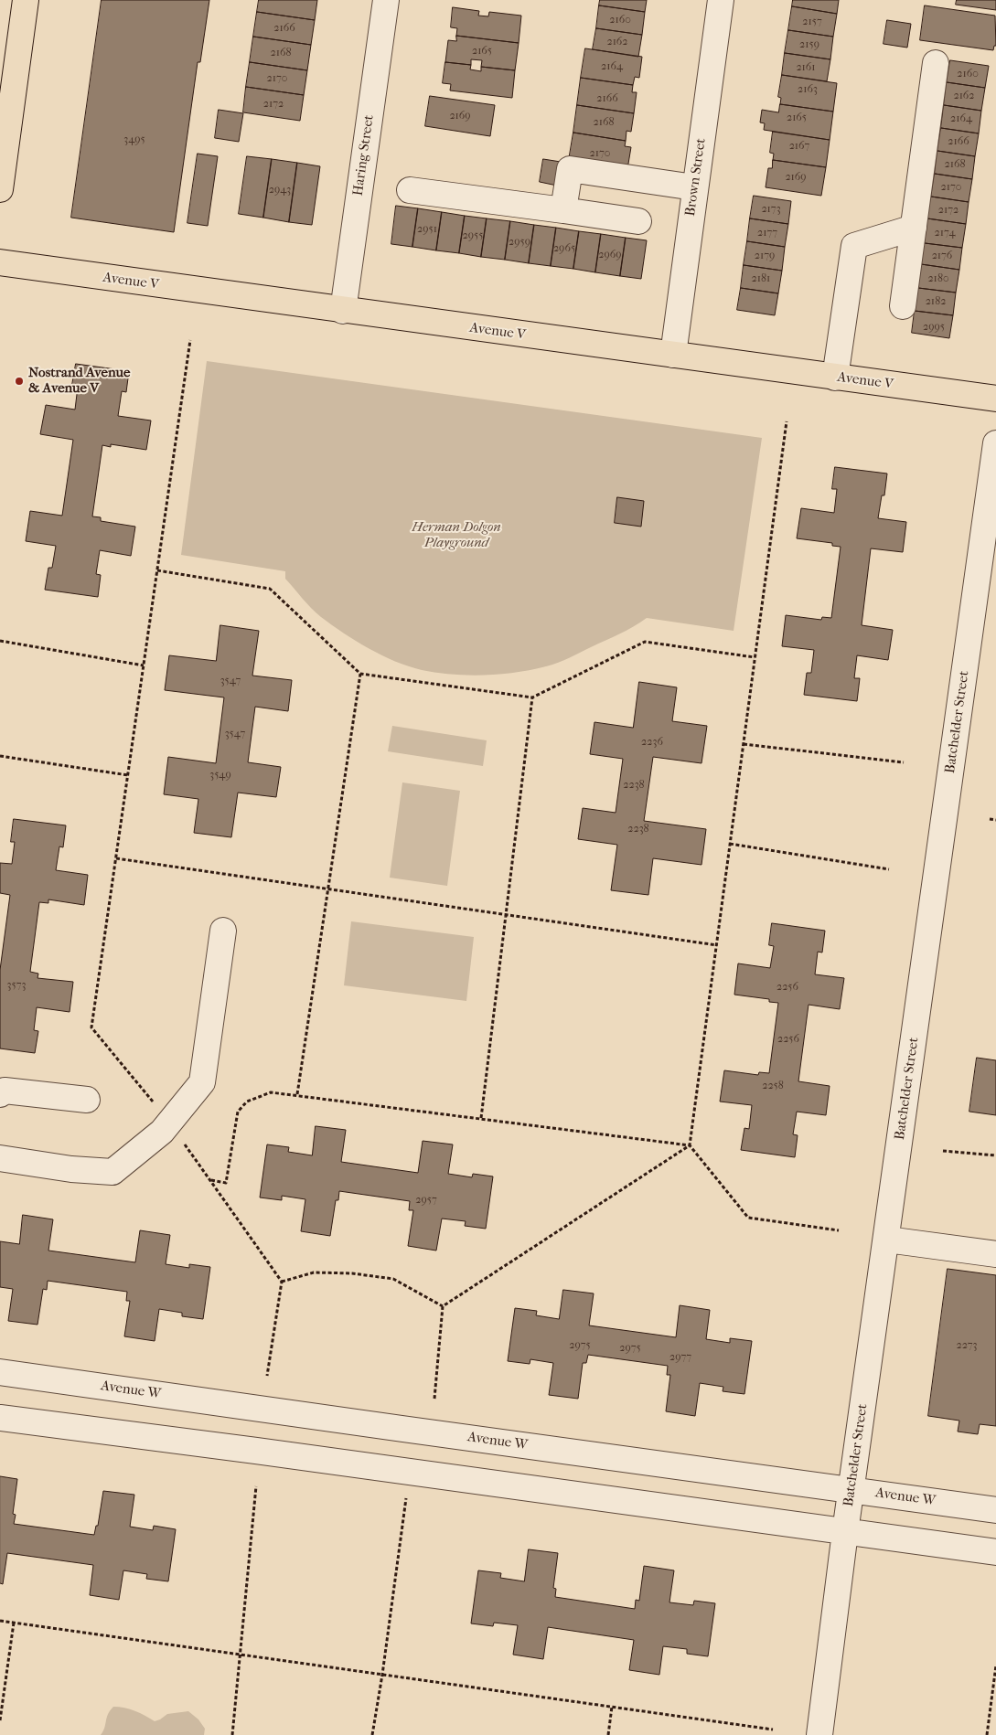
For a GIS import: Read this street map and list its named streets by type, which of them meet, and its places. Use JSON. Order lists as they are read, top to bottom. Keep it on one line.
{"streets":{"main road":["Avenue V"],"street":["Haring Street","Brown Street","Batchelder Street","Avenue W"]},"crossings":[["Haring Street","Avenue V"],["Brown Street","Avenue V"],["Batchelder Street","Avenue W"]],"parks":["Herman Dolgon Playground"],"places":["Nostrand Avenue & Avenue V"],"house_numbers":["2160","2157","2166","2162","2159","2165","2168","2164","2161","2160","2170","2163","2162","2166","2172","2169","2165","2164","2168","3495","2166","2167","2170","2168","2169","2170","2943","2173","2172","2951","2177","2174","2955","2959","2965","2969","2179","2176","2181","2180","2182","2995","3547","3547","2236","3549","2238","2238","3573","2256","2256","2258","2957","2975","2273","2975","2977"]}
